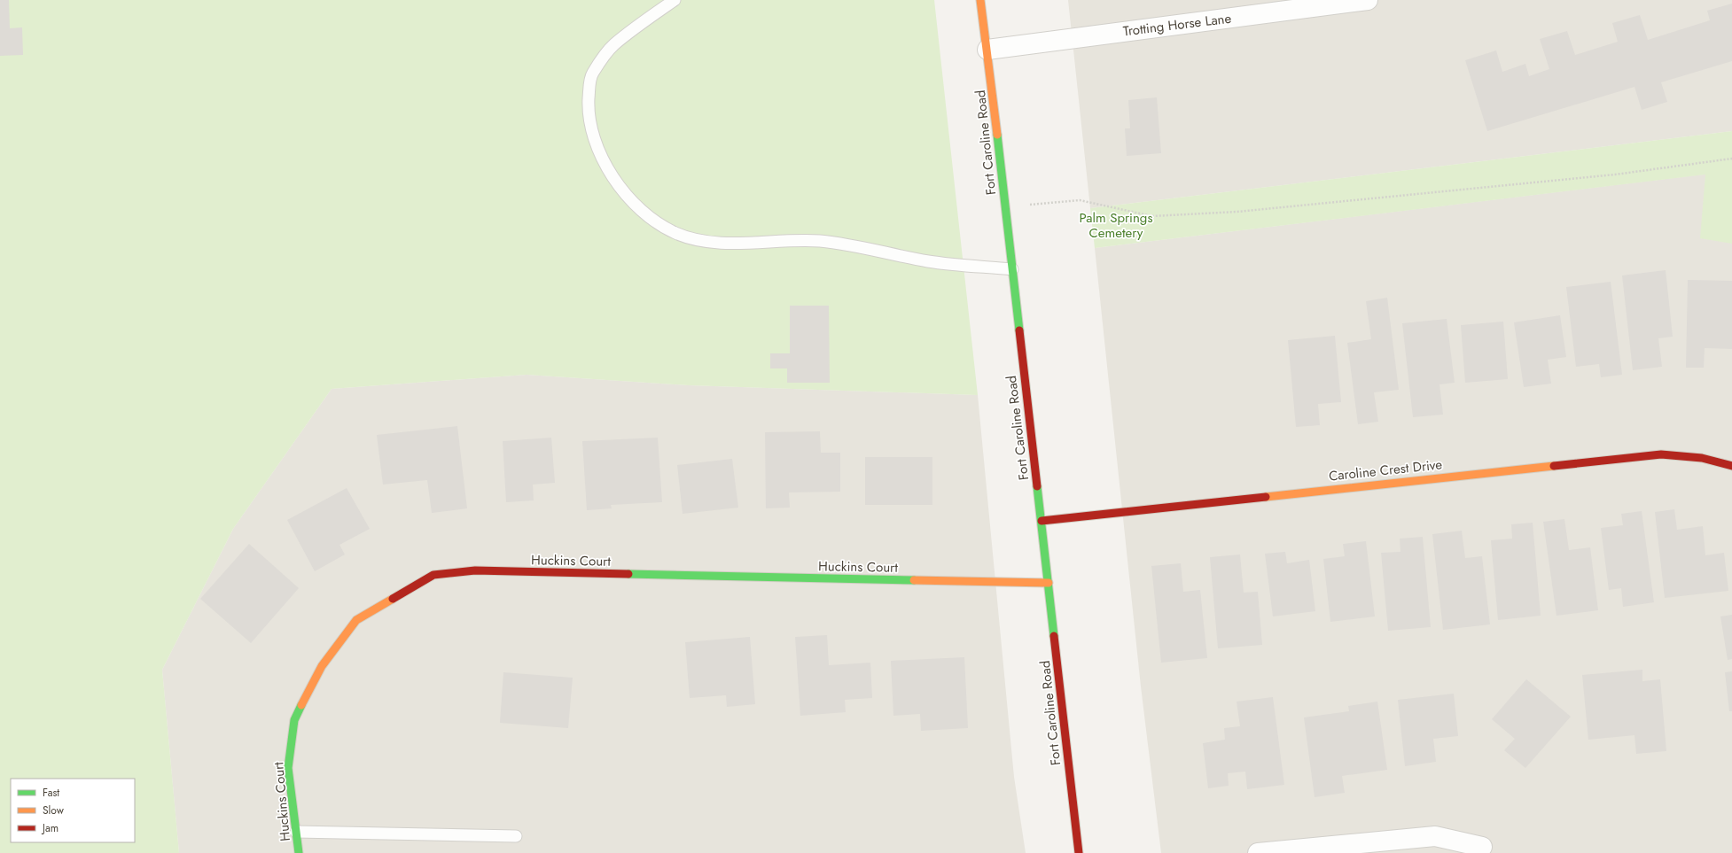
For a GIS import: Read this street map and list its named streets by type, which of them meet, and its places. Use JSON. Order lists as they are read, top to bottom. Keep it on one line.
{"streets":{"street":["Trotting Horse Lane","Fort Caroline Road","Caroline Crest Drive","Huckins Court"]},"crossings":[["Trotting Horse Lane","Fort Caroline Road"],["Fort Caroline Road","Caroline Crest Drive"],["Fort Caroline Road","Huckins Court"]],"parks":["Palm Springs Cemetery"],"legend":["Fast","Slow","Jam"]}
